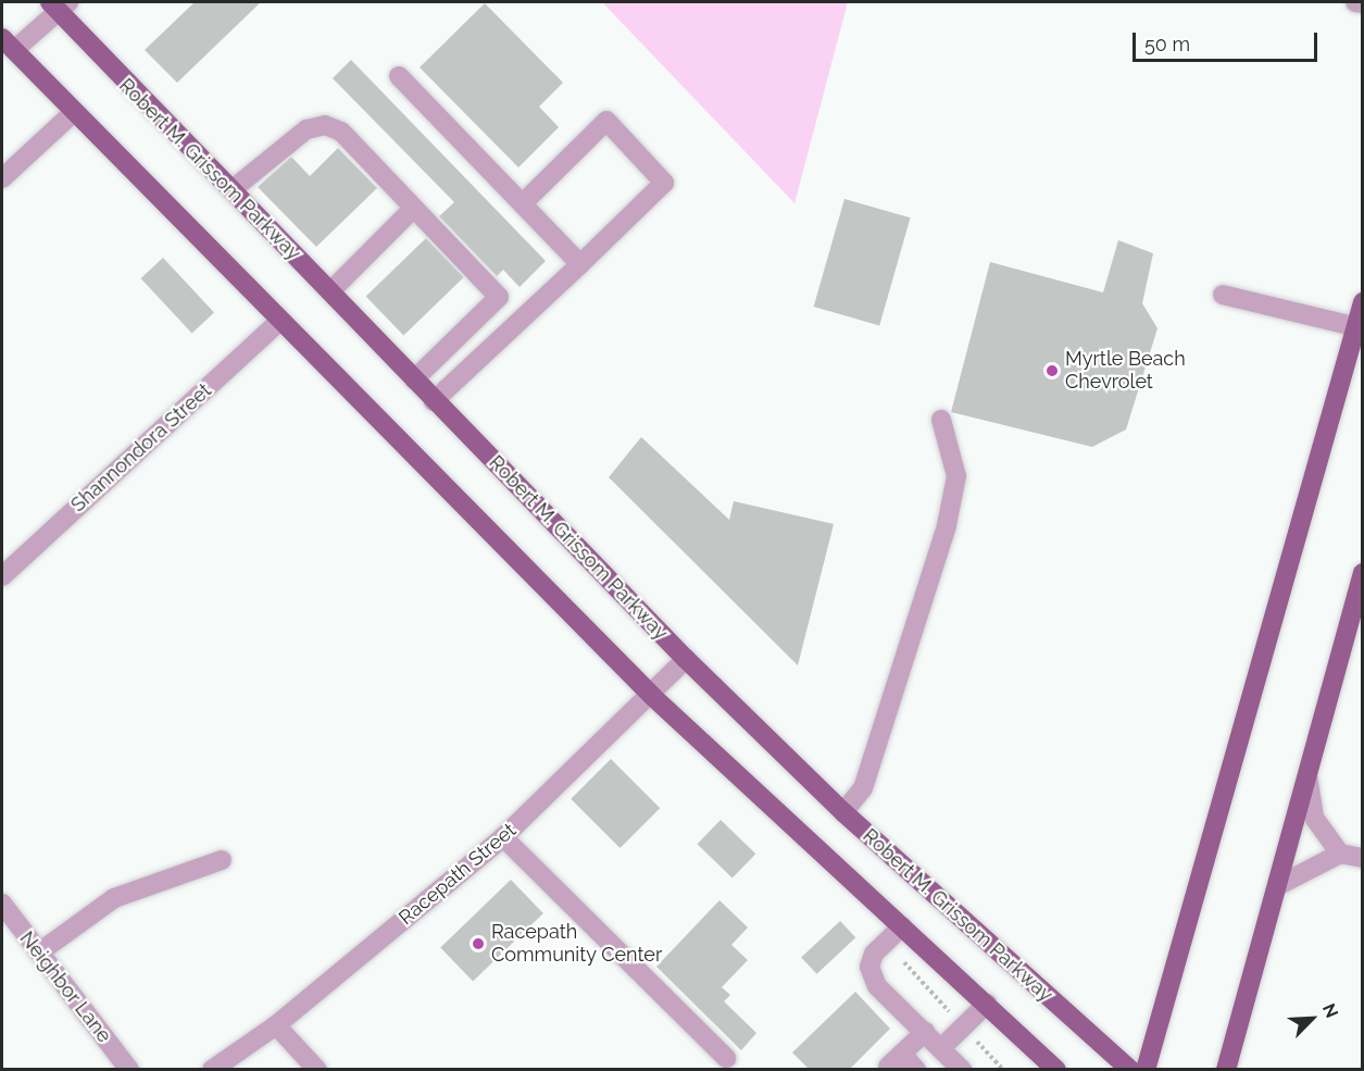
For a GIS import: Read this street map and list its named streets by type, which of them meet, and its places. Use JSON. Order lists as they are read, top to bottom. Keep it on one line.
{"streets":{"main road":["Robert M. Grissom Parkway"],"street":["Shannondora Street","Racepath Street","Neighbor Lane"]},"crossings":[["Robert M. Grissom Parkway","Racepath Street"]],"places":["Myrtle Beach Chevrolet","Racepath Community Center"],"scale_bar":"50 m","north":"top right"}
